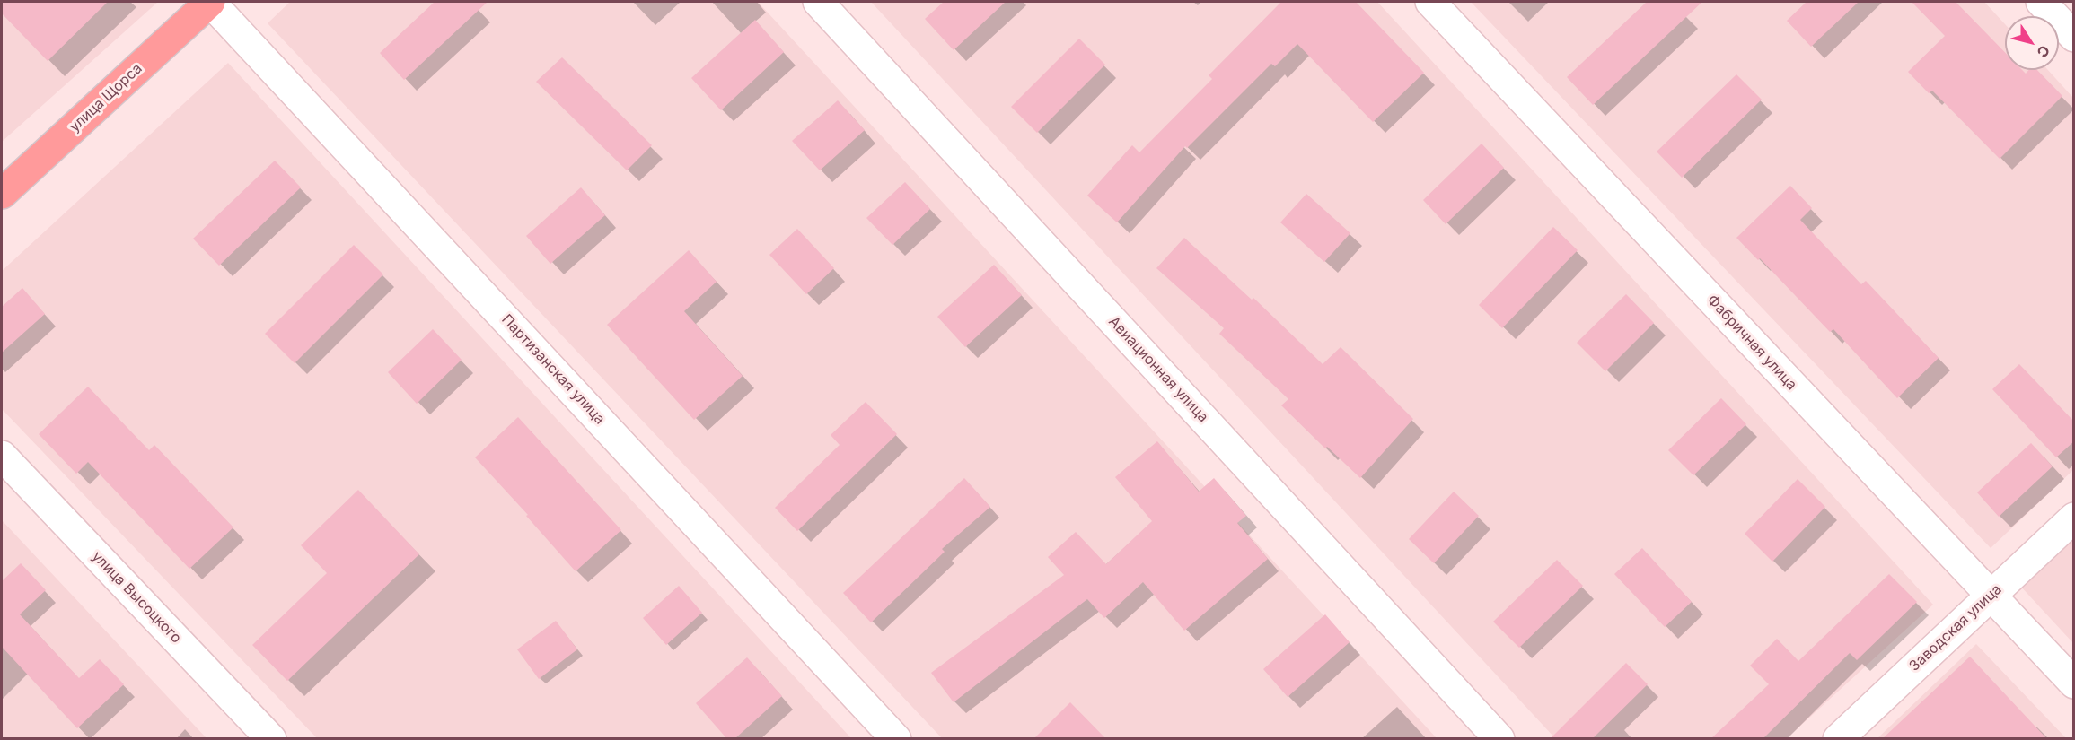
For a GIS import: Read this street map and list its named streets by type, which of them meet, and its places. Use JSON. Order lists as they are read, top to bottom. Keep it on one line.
{"streets":{"main road":["улица Щорса"],"street":["Фабричная улица","Партизанская улица","Авиационная улица","улица Высоцкого","Заводская улица"]},"crossings":[["улица Щорса","Партизанская улица"],["Фабричная улица","Заводская улица"]],"north":"bottom right"}
